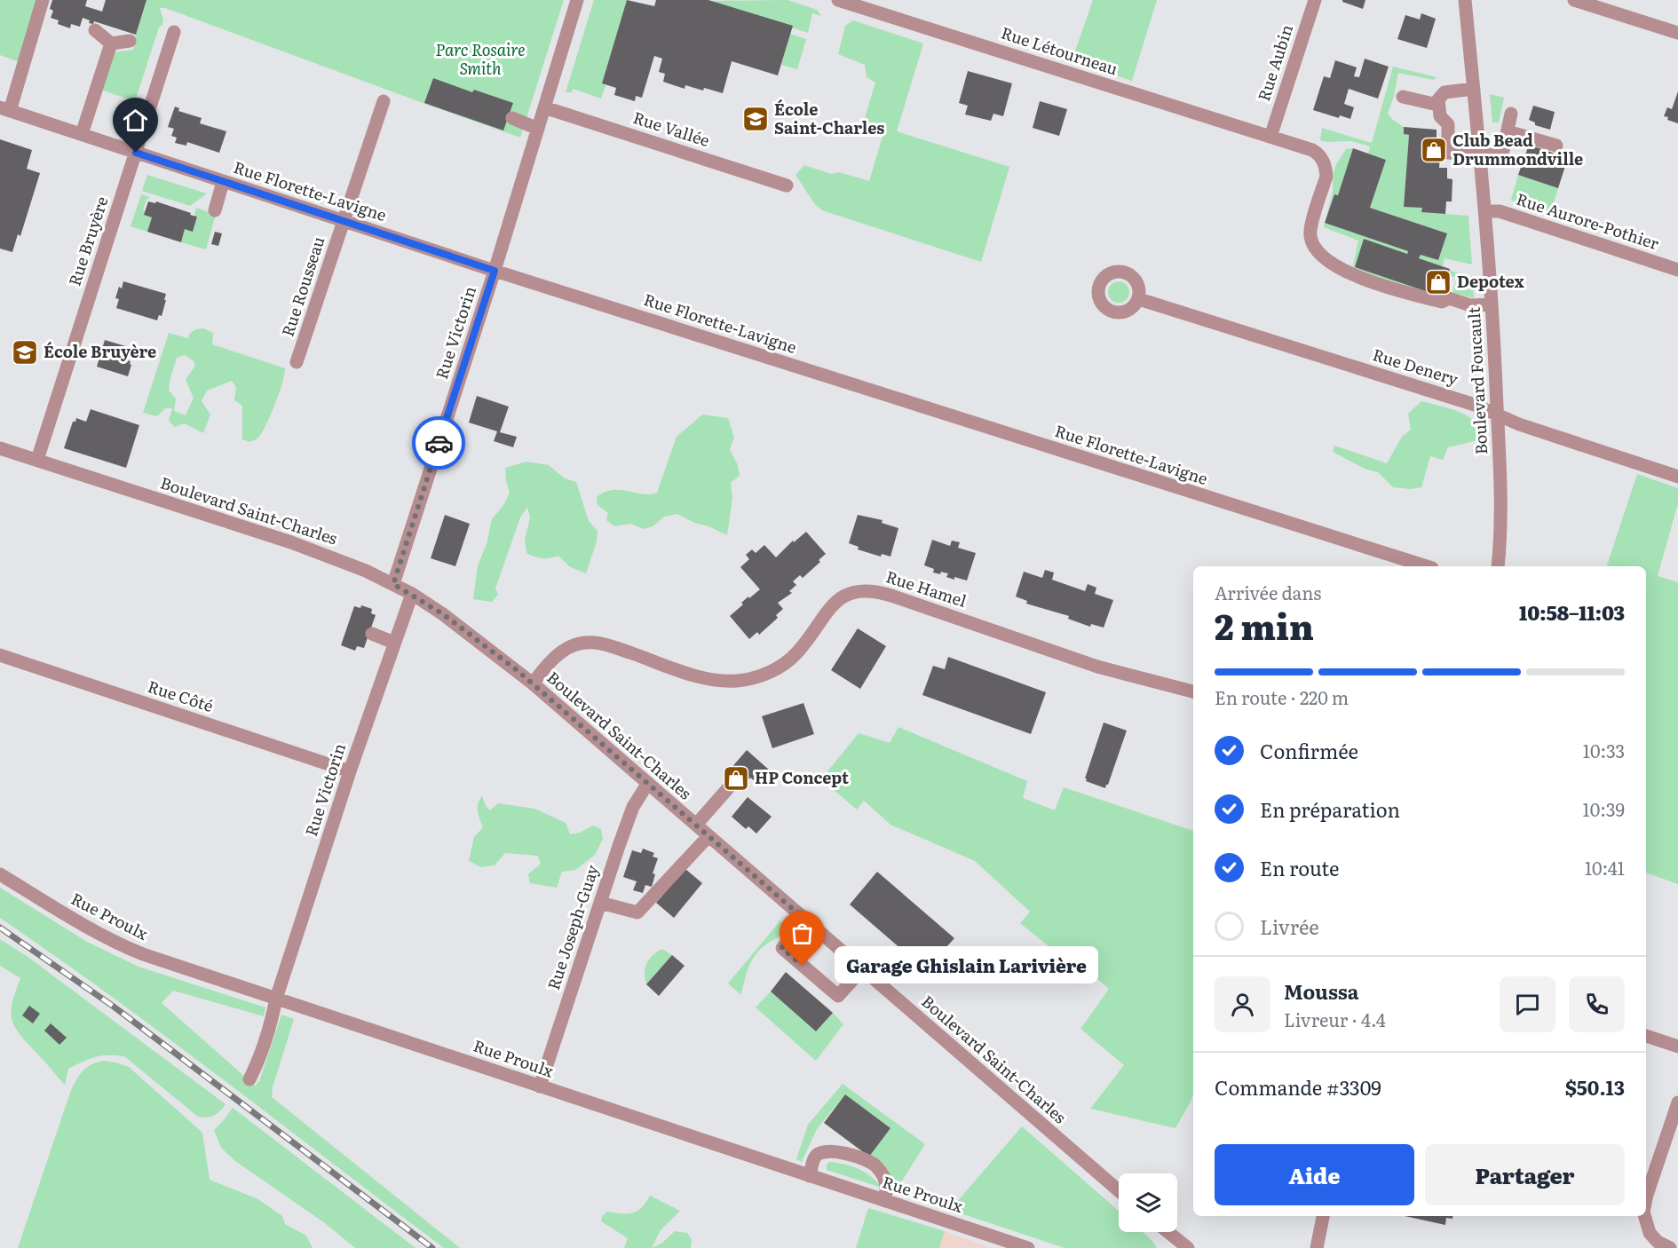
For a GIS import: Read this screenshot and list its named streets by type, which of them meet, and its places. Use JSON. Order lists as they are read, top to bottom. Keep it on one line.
{"streets":{"street":["Rue Létourneau","Rue Aubin","Rue Vallée","Rue Florette-Lavigne","Rue Aurore-Pothier","Rue Bruyère","Rue Rousseau","Rue Victorin","Rue Denery","Boulevard Foucault","Boulevard Saint-Charles","Rue Hamel","Rue Côté","Rue Proulx","Rue Joseph-Guay"]},"crossings":[["Rue Létourneau","Rue Aubin"],["Rue Létourneau","Boulevard Foucault"],["Rue Vallée","Rue Victorin"],["Rue Florette-Lavigne","Rue Bruyère"],["Rue Florette-Lavigne","Rue Rousseau"],["Rue Florette-Lavigne","Rue Victorin"],["Rue Aurore-Pothier","Boulevard Foucault"],["Rue Bruyère","Boulevard Saint-Charles"],["Rue Victorin","Boulevard Saint-Charles"],["Rue Victorin","Rue Côté"],["Rue Victorin","Rue Proulx"],["Rue Denery","Boulevard Foucault"],["Boulevard Saint-Charles","Rue Hamel"],["Boulevard Saint-Charles","Rue Joseph-Guay"],["Rue Proulx","Rue Joseph-Guay"]],"parks":["Parc Rosaire Smith"],"places":{"school or university":["École Saint-Charles","École Bruyère"],"shop":["Club Bead Drummondville","Depotex","HP Concept"],"other":["Garage Ghislain Larivière"]},"page":{"heading":["2 min","Arrivée dans","10:58–11:03"],"panel":["Moussa","Livreur · 4.4","Commande #3309","$50.13"],"bar":"En route · 220 m","list":[["Confirmée","10:33"],["En préparation","10:39"],["En route","10:41"],"Livrée"],"bubble":"Garage Ghislain Larivière","buttons":["Aide","Partager"]}}
